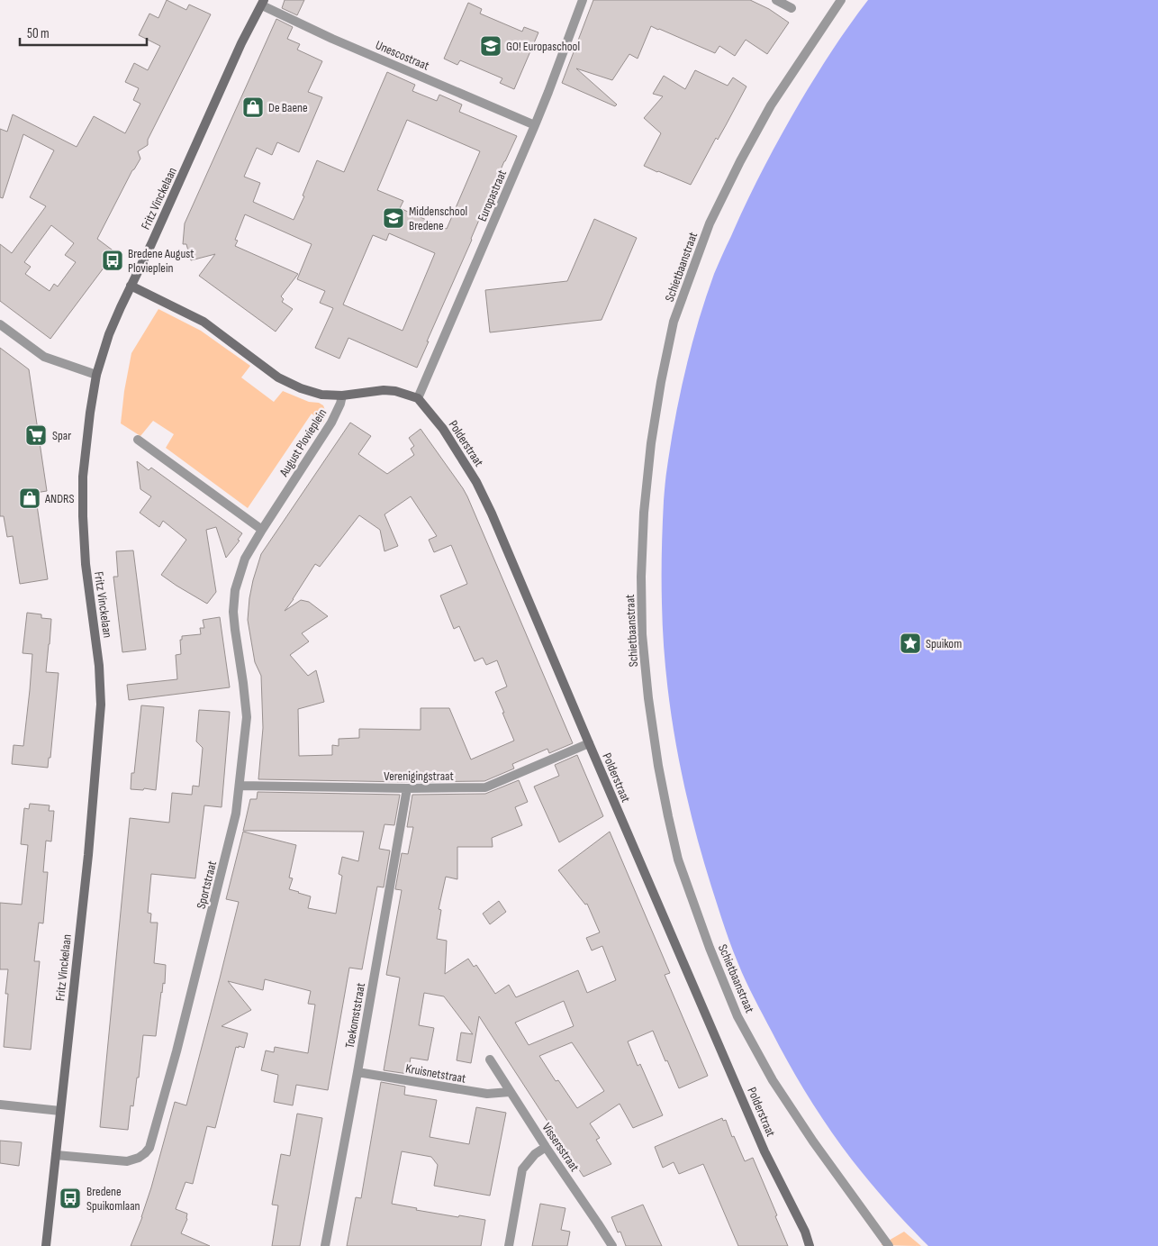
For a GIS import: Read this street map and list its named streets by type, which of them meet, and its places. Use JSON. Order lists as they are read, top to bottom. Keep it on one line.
{"streets":{"street":["Unescostraat","Europastraat","Fritz Vinckelaan","Schietbaanstraat","August Plovieplein","Polderstraat","Verenigingstraat","Sportstraat","Toekomststraat","Kruisnetstraat","Vissersstraat"]},"crossings":[["Unescostraat","Europastraat"],["Unescostraat","Fritz Vinckelaan"],["Europastraat","Polderstraat"],["Fritz Vinckelaan","August Plovieplein"],["Fritz Vinckelaan","Sportstraat"],["August Plovieplein","Sportstraat"],["Polderstraat","Verenigingstraat"],["Verenigingstraat","Sportstraat"],["Verenigingstraat","Toekomststraat"],["Toekomststraat","Kruisnetstraat"],["Kruisnetstraat","Vissersstraat"]],"places":{"school or university":["GO! Europaschool","Middenschool Bredene"],"shop":["De Baene","ANDRS"],"bus stop":["Bredene August Plovieplein","Bredene Spuikomlaan"],"supermarket":["Spar"],"place":["Spuikom"]},"scale_bar":"50 m"}
